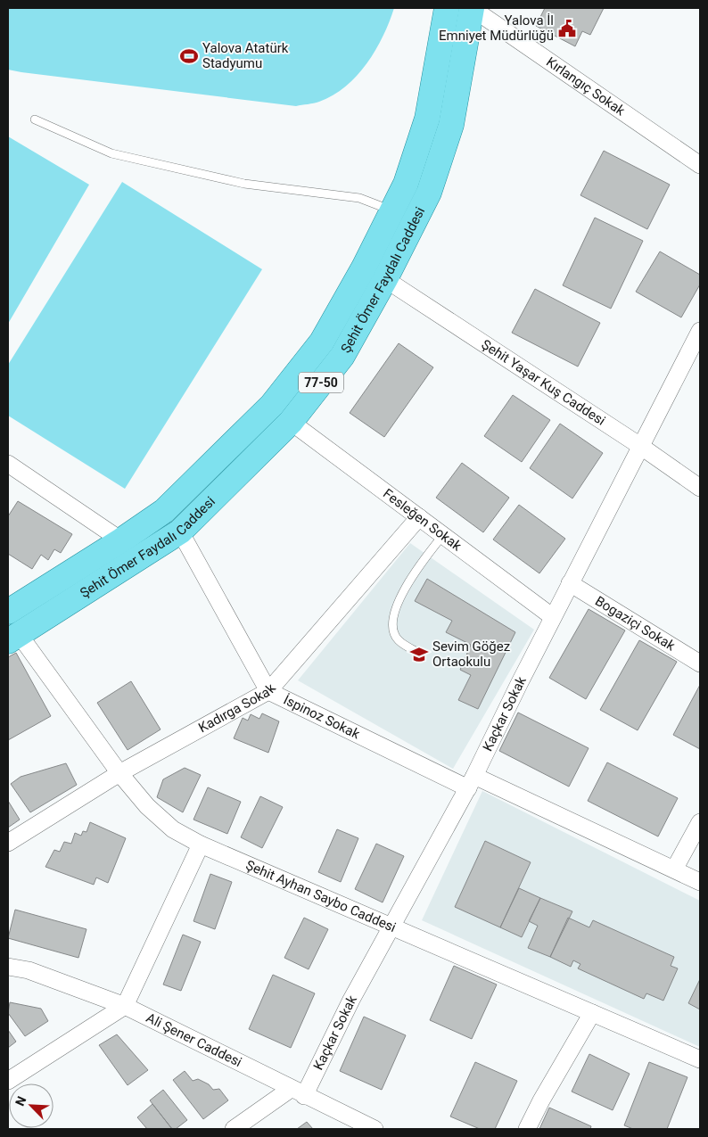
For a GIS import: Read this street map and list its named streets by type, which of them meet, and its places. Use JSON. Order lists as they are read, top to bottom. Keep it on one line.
{"streets":{"main road":["Şehit Ömer Faydalı Caddesi","77-50"],"street":["Kırlangıç Sokak","Şehit Yaşar Kuş Caddesi","Fesleğen Sokak","Bogaziçi Sokak","Kadırga Sokak","Kaçkar Sokak","İspinoz Sokak","Şehit Ayhan Saybo Caddesi","Ali Şener Caddesi"]},"crossings":[["Kırlangıç Sokak","Şehit Ömer Faydalı Caddesi"],["Şehit Ömer Faydalı Caddesi","Şehit Yaşar Kuş Caddesi"],["Şehit Ömer Faydalı Caddesi","Fesleğen Sokak"],["Şehit Ömer Faydalı Caddesi","İspinoz Sokak"],["Şehit Ömer Faydalı Caddesi","Şehit Ayhan Saybo Caddesi"],["Şehit Yaşar Kuş Caddesi","Kaçkar Sokak"],["Fesleğen Sokak","Kadırga Sokak"],["Fesleğen Sokak","Kaçkar Sokak"],["Bogaziçi Sokak","Kaçkar Sokak"],["Kadırga Sokak","İspinoz Sokak"],["Kadırga Sokak","Şehit Ayhan Saybo Caddesi"],["Kaçkar Sokak","İspinoz Sokak"],["Kaçkar Sokak","Şehit Ayhan Saybo Caddesi"],["Kaçkar Sokak","Ali Şener Caddesi"]],"places":{"public building":["Yalova İl Emniyet Müdürlüğü"],"sports":["Yalova Atatürk Stadyumu"],"school or university":["Sevim Göğez Ortaokulu"]},"north":"top left"}
